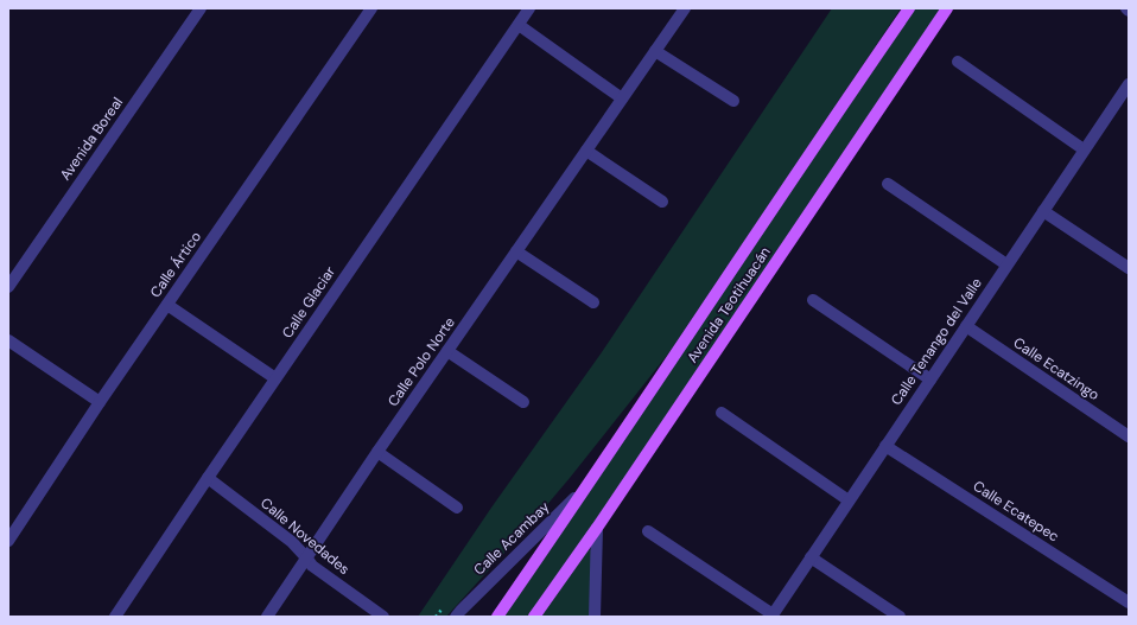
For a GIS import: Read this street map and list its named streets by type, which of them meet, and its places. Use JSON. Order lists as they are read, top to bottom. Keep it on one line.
{"streets":{"main road":["Avenida Teotihuacán"],"street":["Avenida Boreal","Calle Ártico","Calle Glaciar","Calle Tenango del Valle","Calle Polo Norte","Calle Ecatzingo","Calle Ecatepec","Calle Novedades","Calle Acambay"]},"crossings":[["Calle Glaciar","Calle Novedades"],["Avenida Teotihuacán","Calle Acambay"],["Calle Tenango del Valle","Calle Ecatzingo"],["Calle Tenango del Valle","Calle Ecatepec"],["Calle Polo Norte","Calle Novedades"]]}
